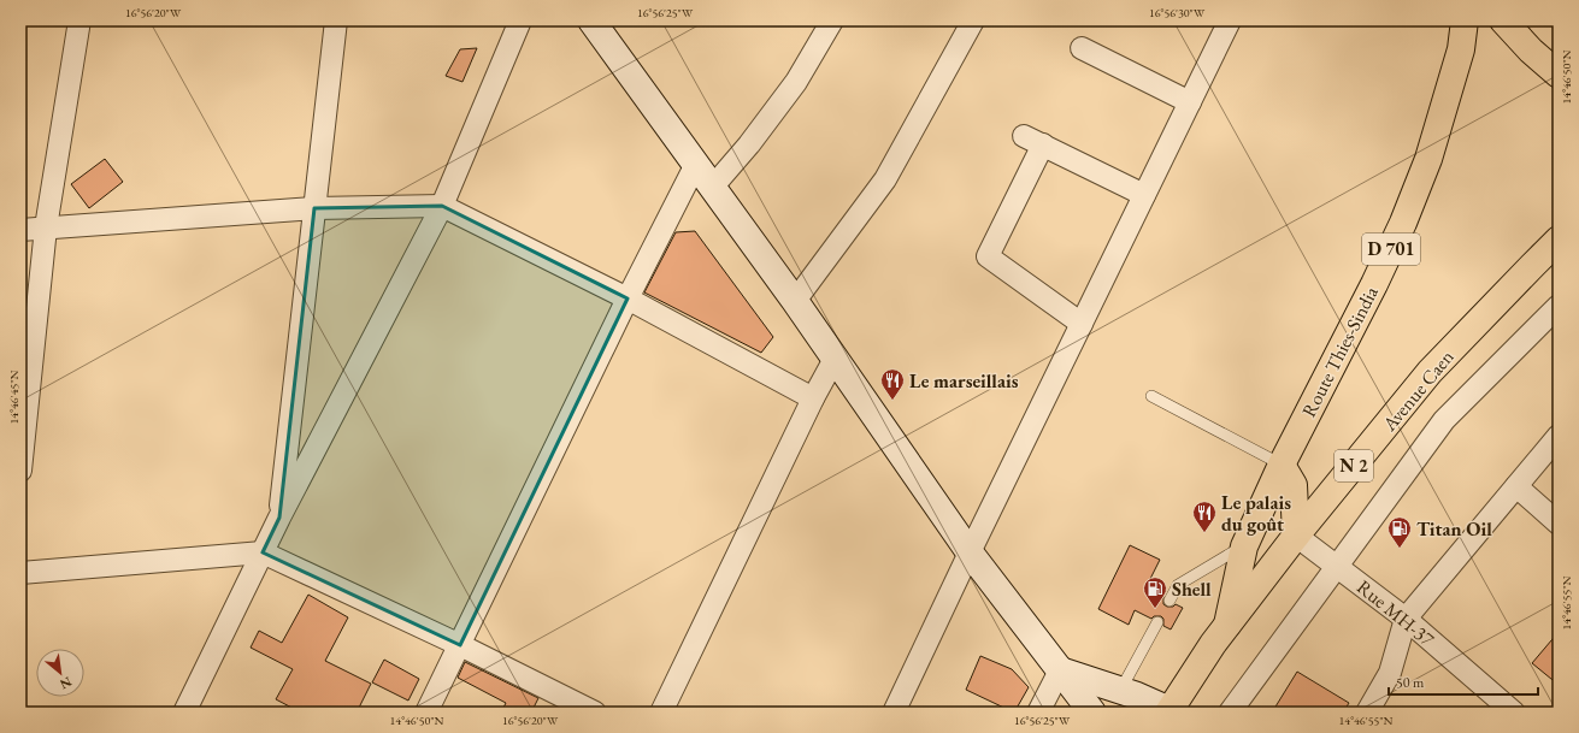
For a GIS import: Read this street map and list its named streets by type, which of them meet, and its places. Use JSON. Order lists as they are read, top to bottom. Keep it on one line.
{"streets":{"main road":["D 701","Route Thies-Sindia","Avenue Caen","N 2"],"street":["Rue MH-37"]},"crossings":[["Route Thies-Sindia","Avenue Caen"],["Avenue Caen","Rue MH-37"]],"places":{"restaurant":["Le marseillais","Le palais du goût"],"fuel station":["Titan Oil","Shell"]},"scale_bar":"50 m","north":"bottom right","coordinates":["16°56'20\"W","16°56'25\"W","16°56'30\"W","14°46'50\"N","14°46'45\"N","14°46'55\"N"]}
